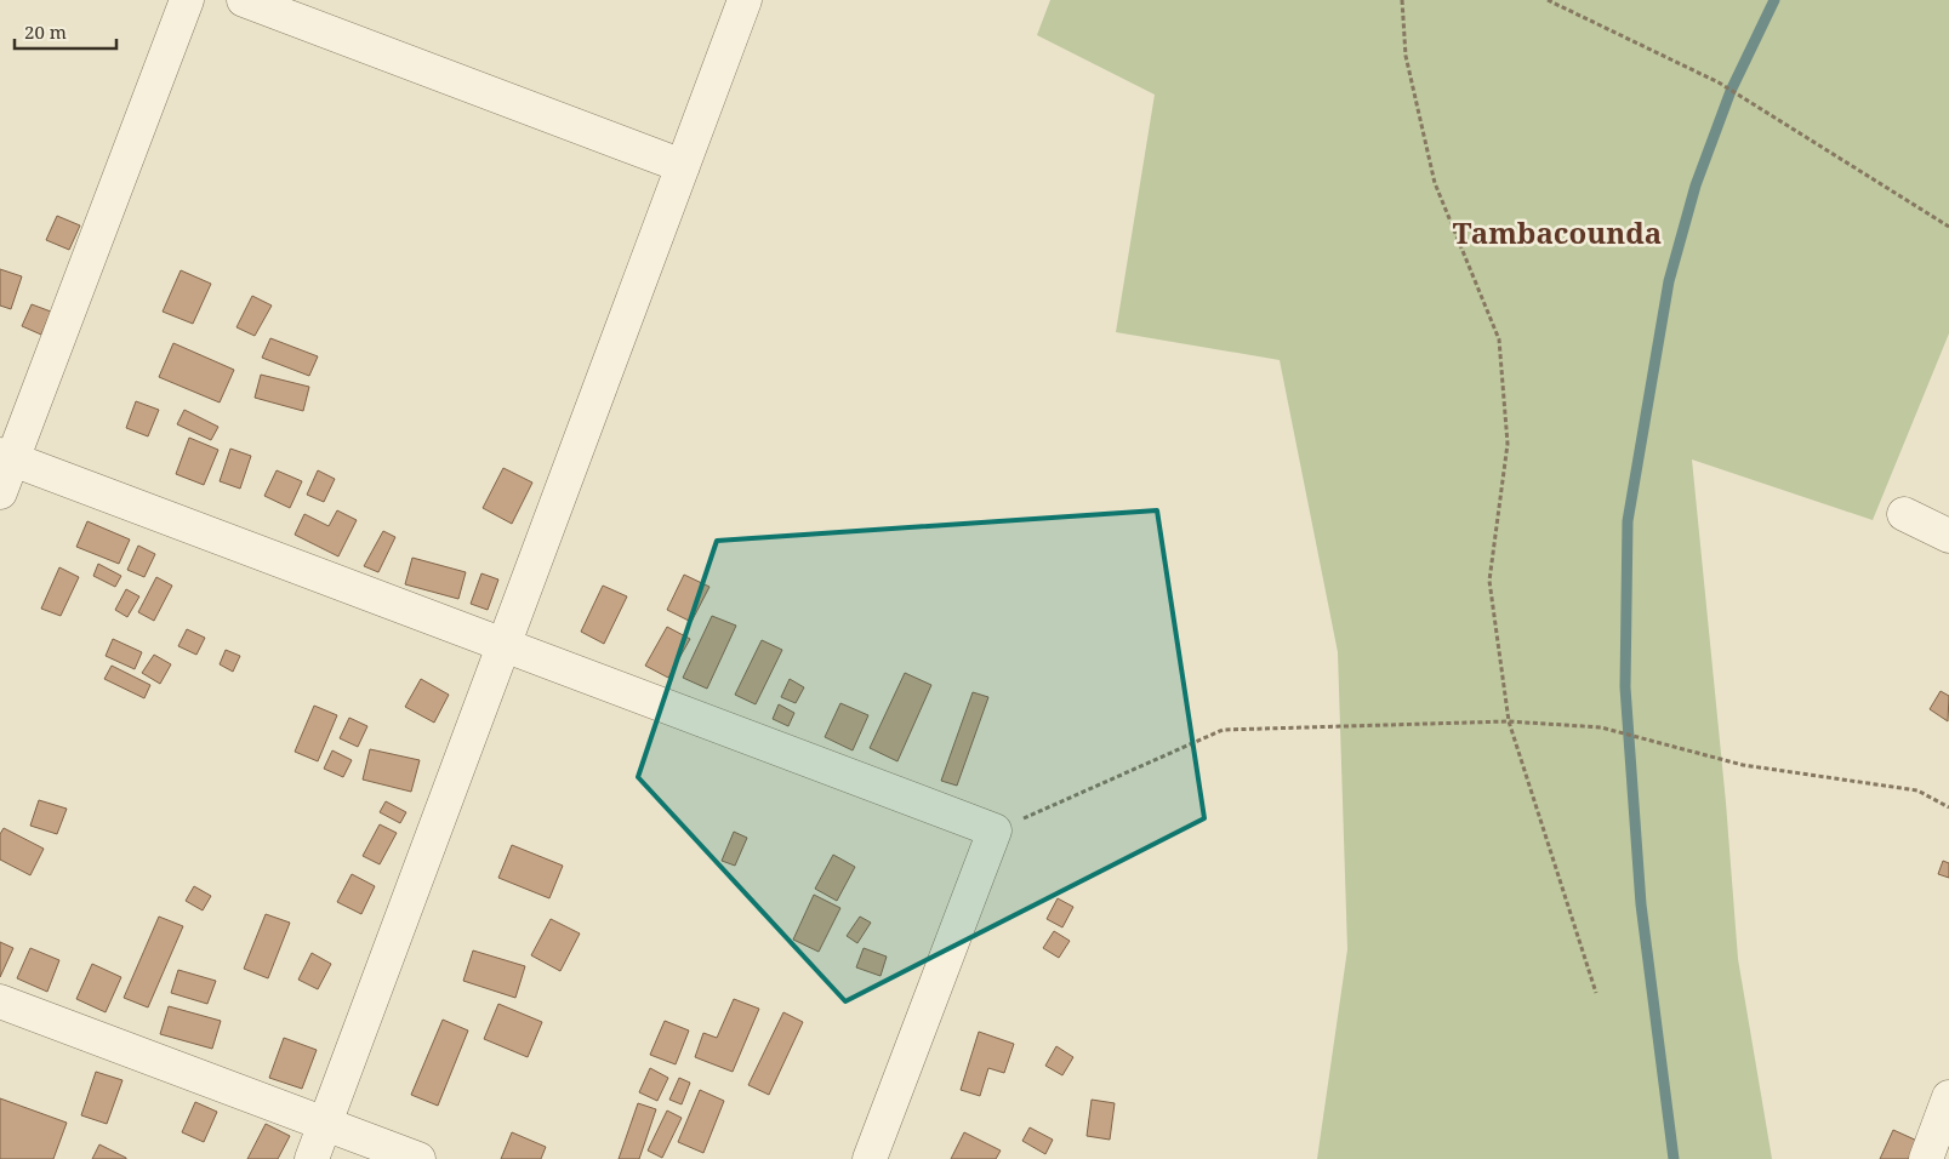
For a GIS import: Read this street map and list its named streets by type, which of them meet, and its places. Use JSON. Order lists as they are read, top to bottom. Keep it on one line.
{"districts":["Tambacounda"],"scale_bar":"20 m"}
